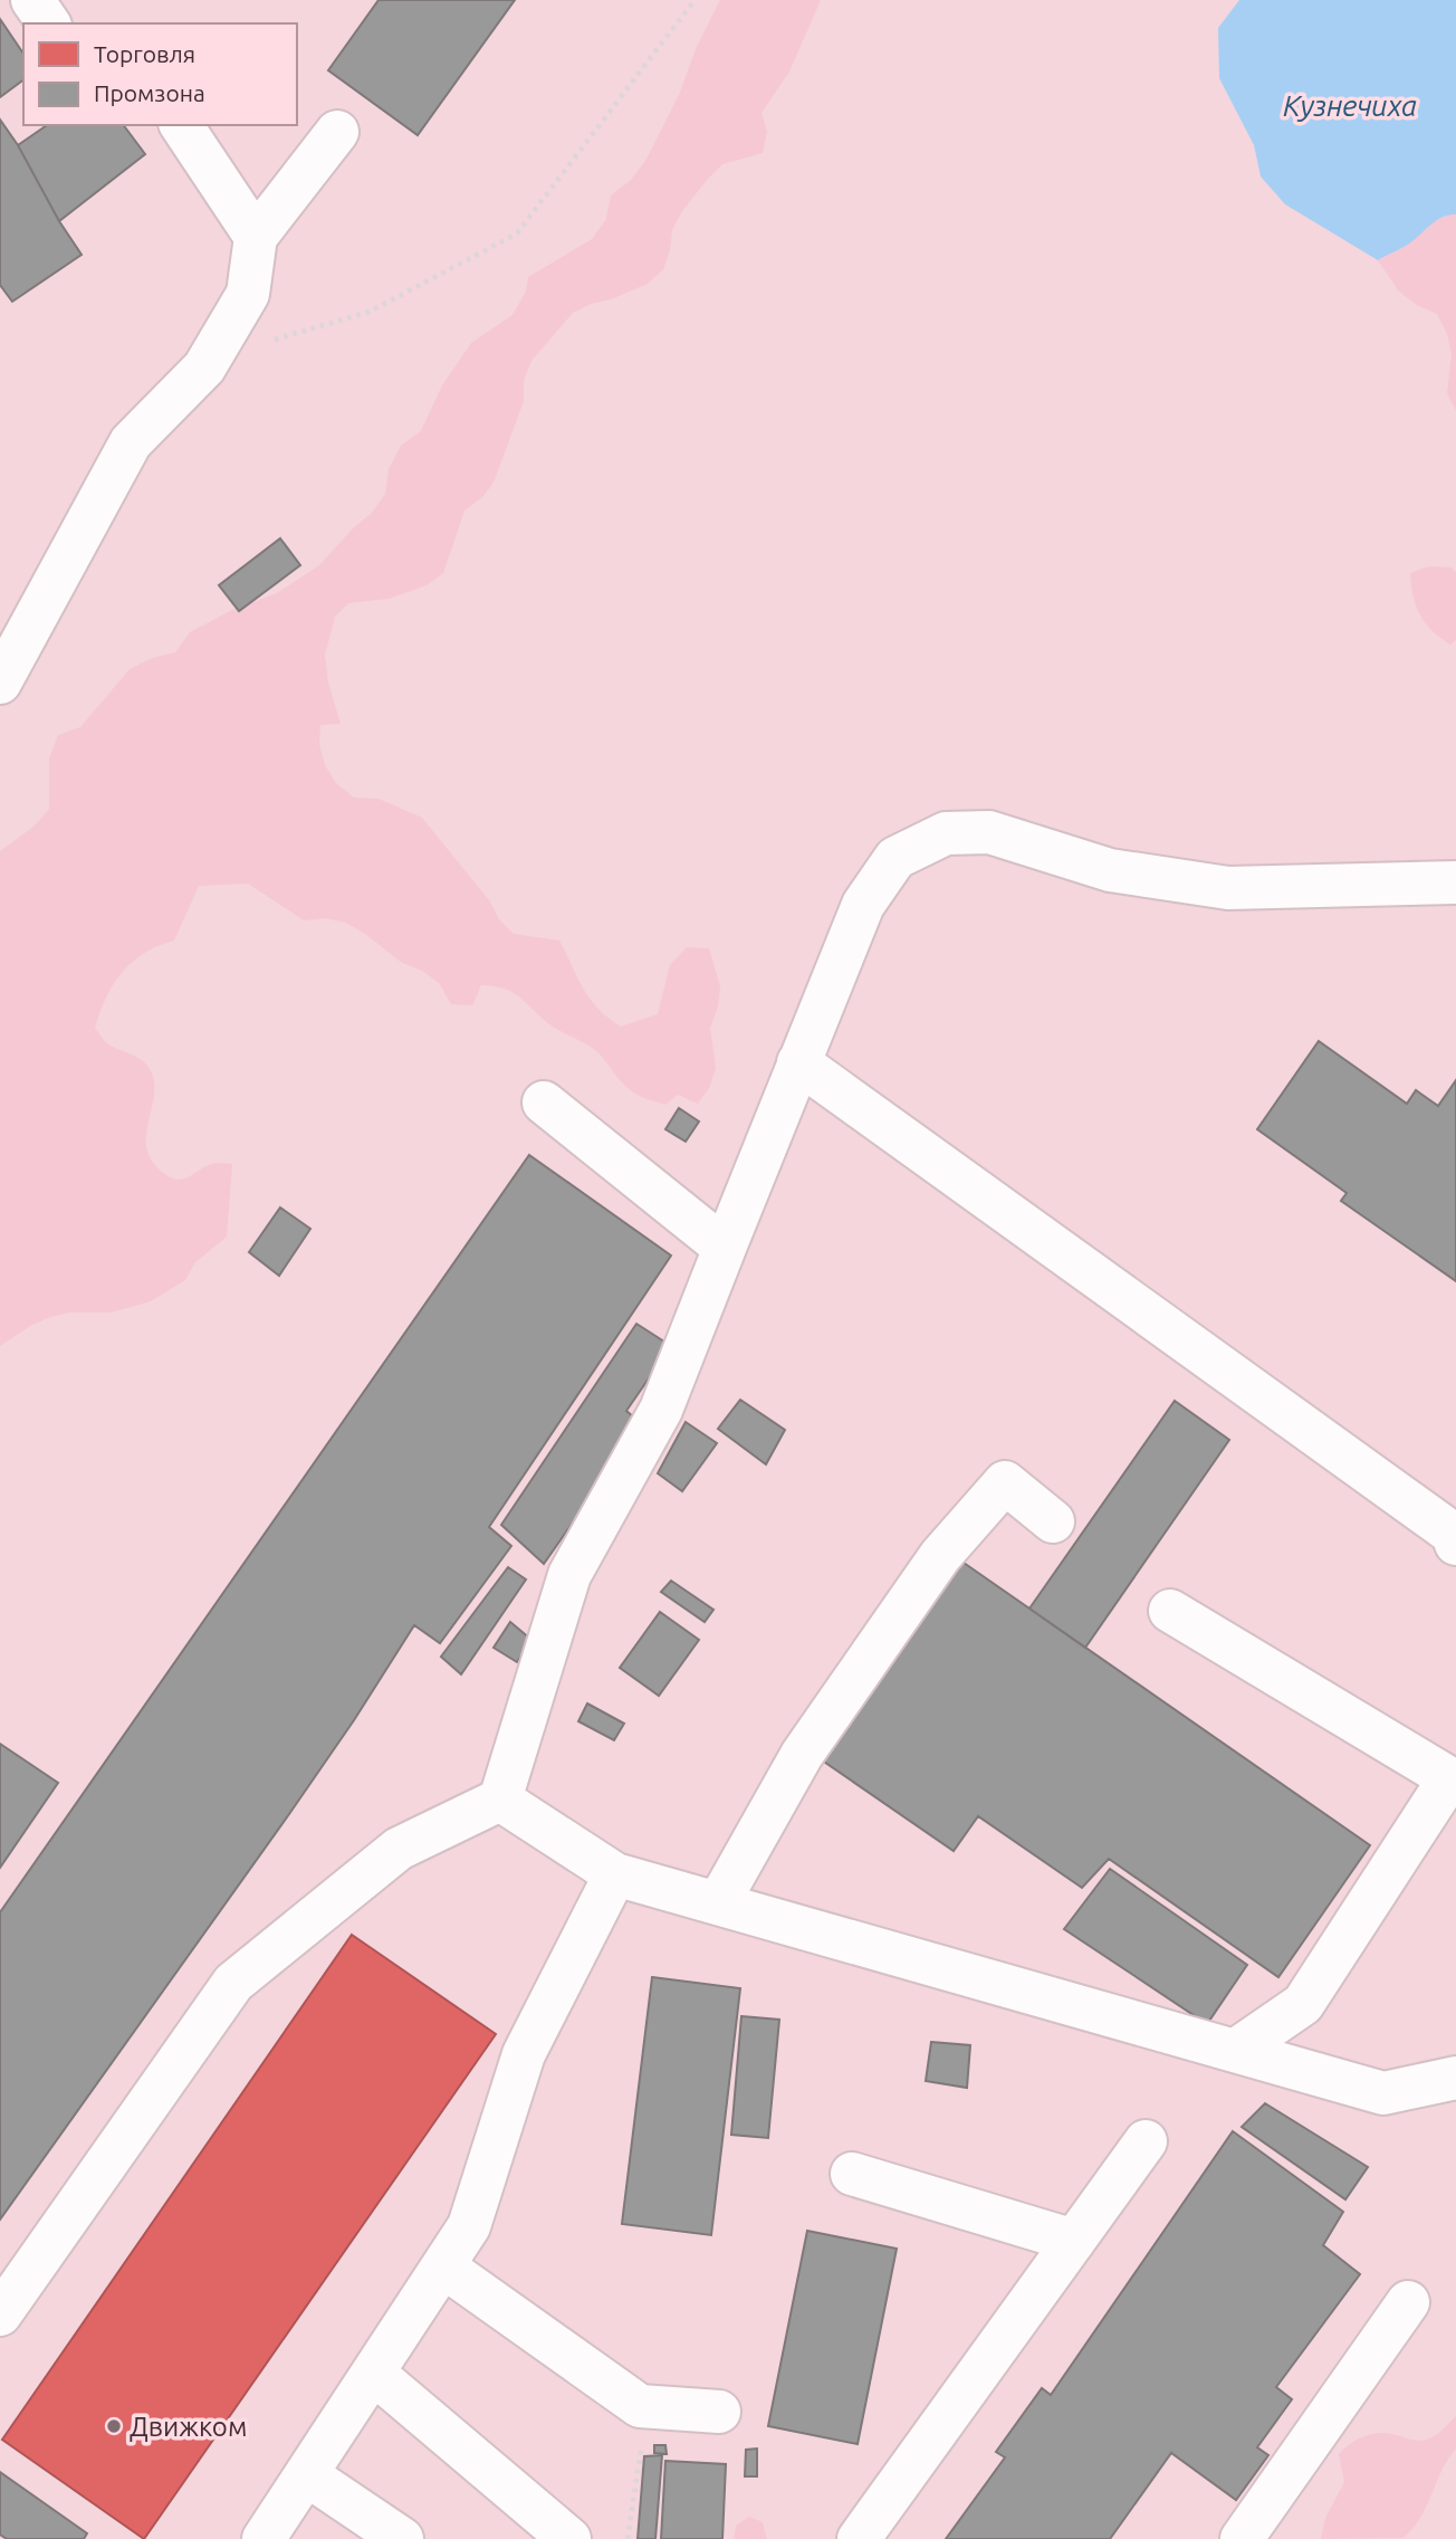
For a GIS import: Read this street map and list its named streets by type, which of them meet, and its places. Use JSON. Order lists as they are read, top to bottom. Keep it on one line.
{"water":["Кузнечиха"],"places":["Движком"],"legend":["Торговля","Промзона"]}
